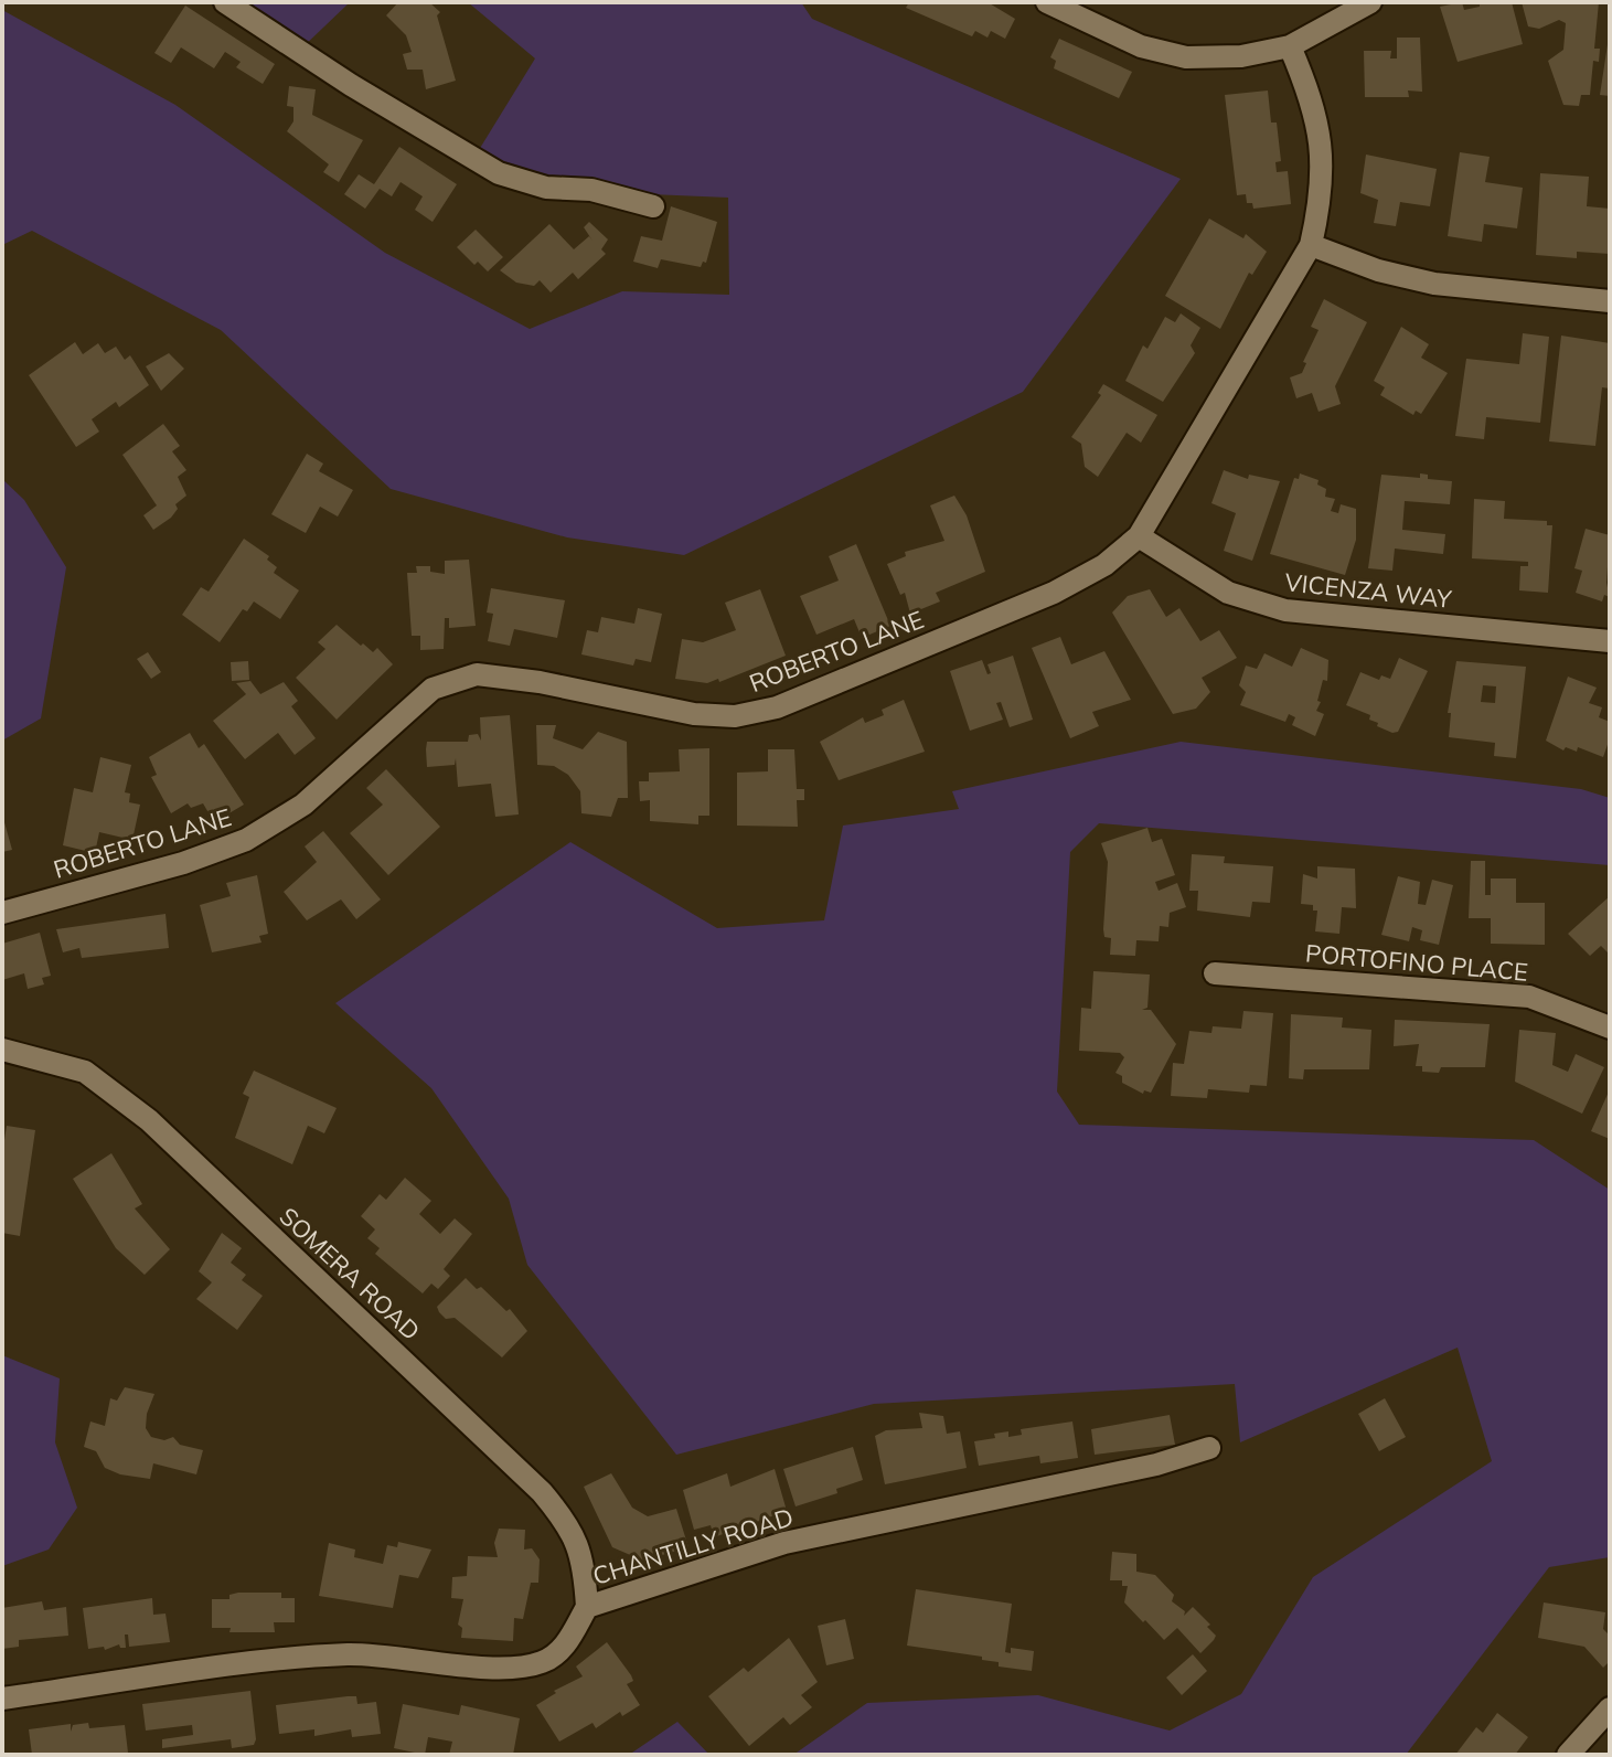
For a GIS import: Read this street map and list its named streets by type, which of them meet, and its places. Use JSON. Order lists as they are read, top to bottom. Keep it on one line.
{"streets":{"street":["VICENZA WAY","ROBERTO LANE","PORTOFINO PLACE","SOMERA ROAD","CHANTILLY ROAD"]},"crossings":[["VICENZA WAY","ROBERTO LANE"],["SOMERA ROAD","CHANTILLY ROAD"]]}
